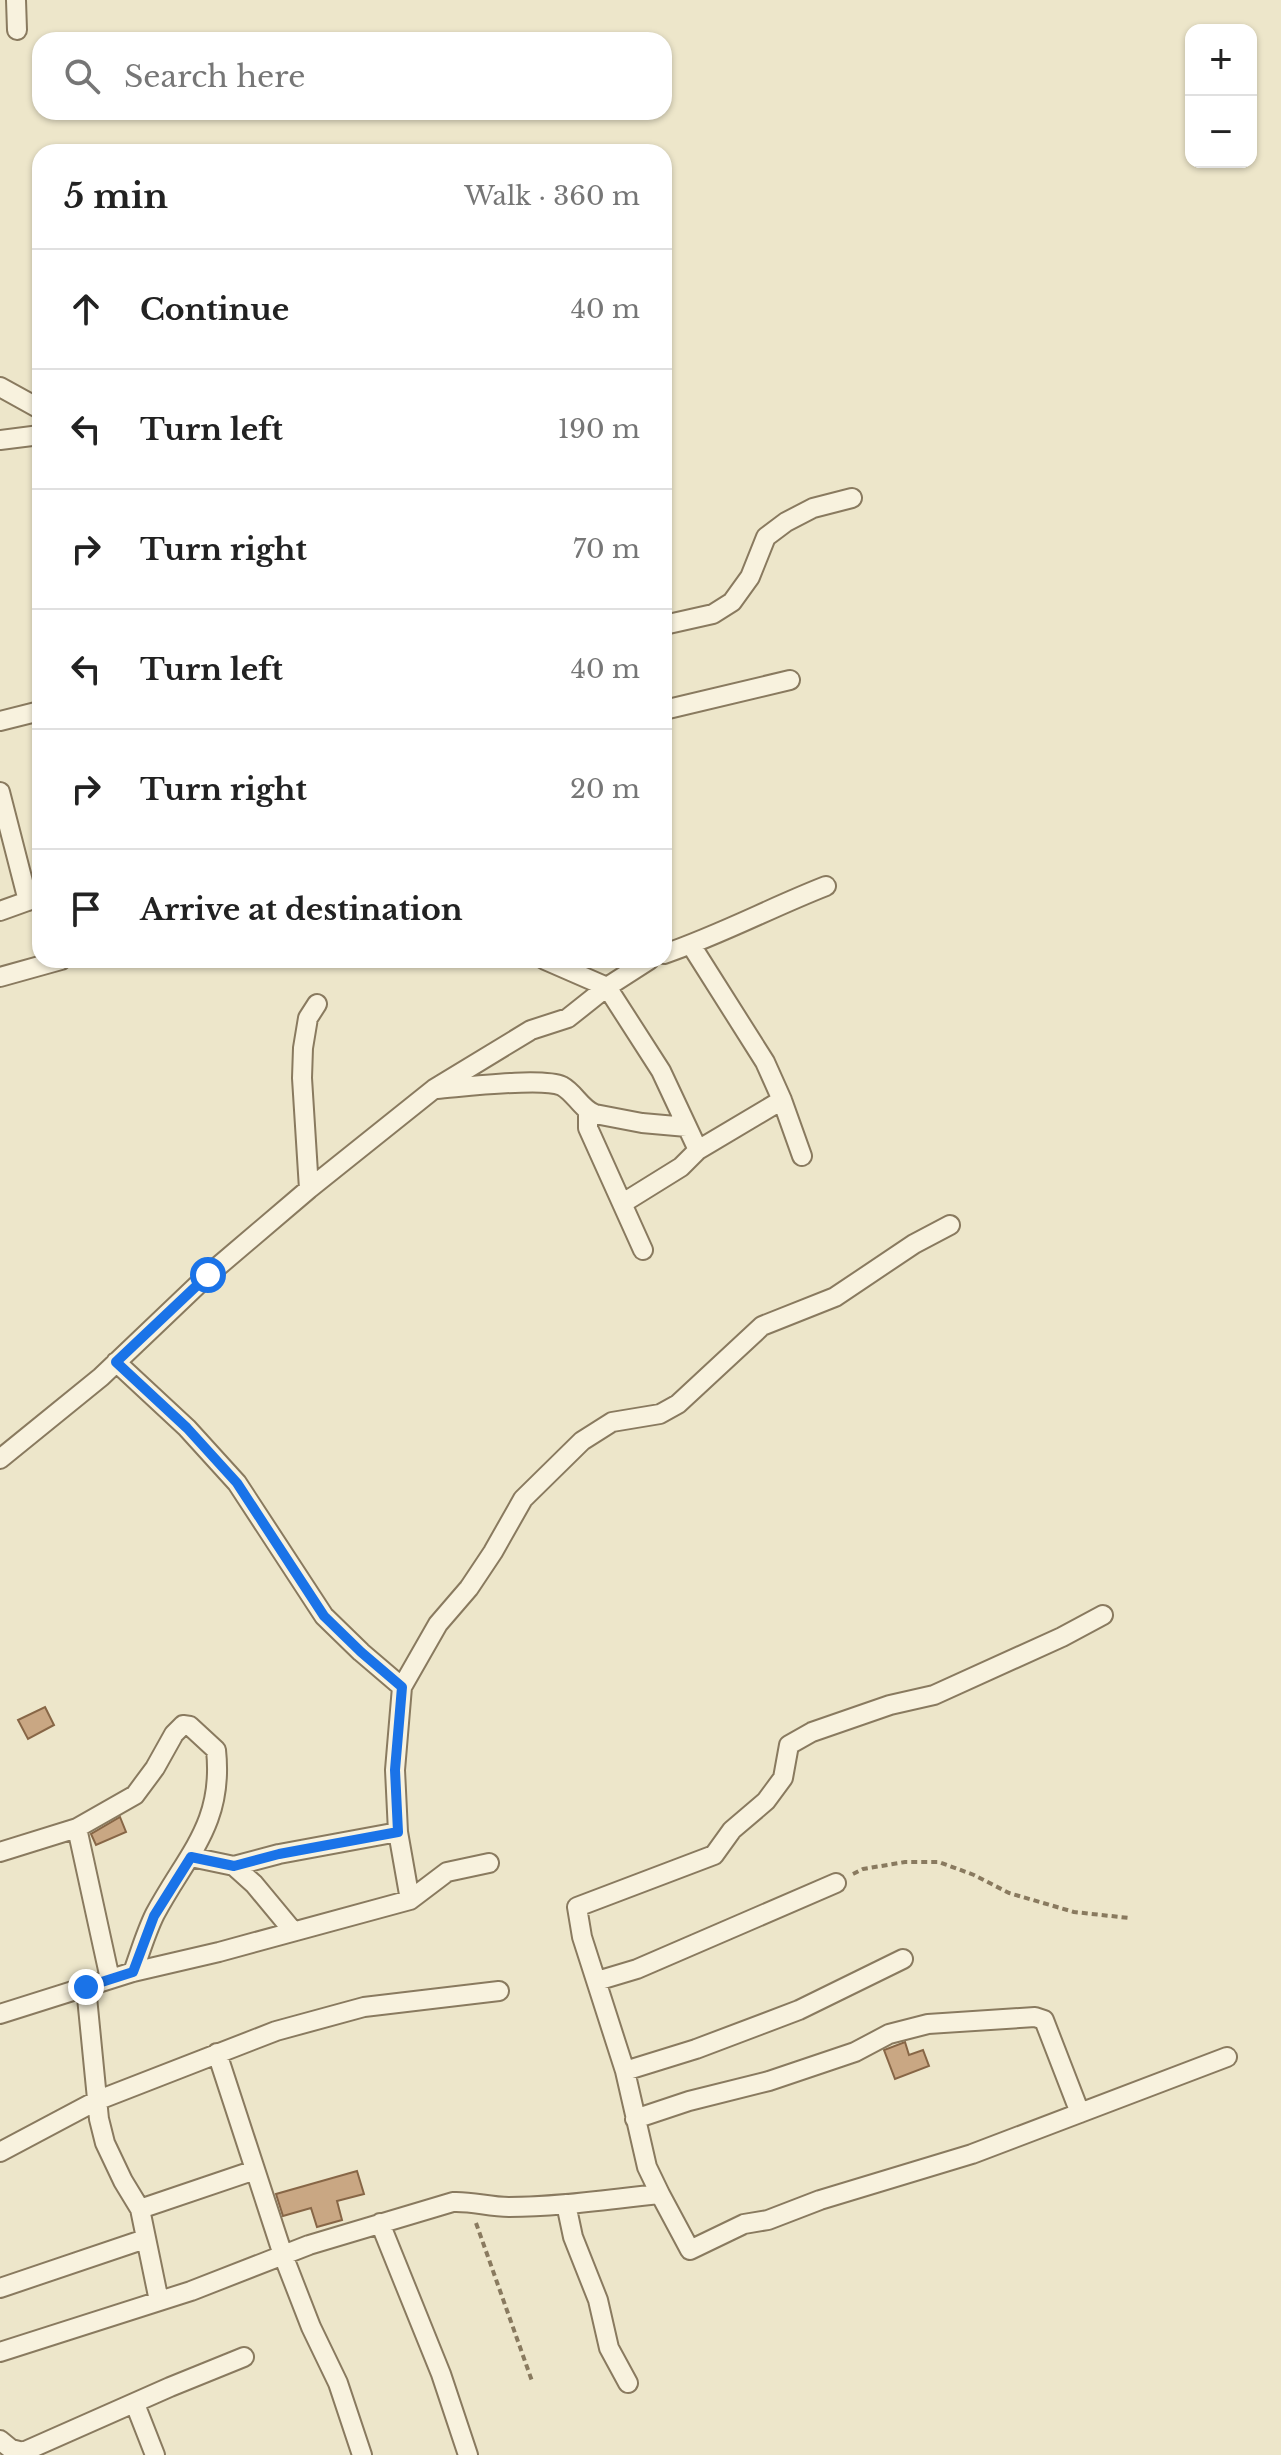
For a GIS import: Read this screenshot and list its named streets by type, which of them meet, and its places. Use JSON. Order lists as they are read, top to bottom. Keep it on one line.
{"page":{"map_buttons":["+","−"],"search":"Search here","heading":["5 min","Walk · 360 m"],"list":[["Continue","40 m"],["Turn left","190 m"],["Turn right","70 m"],["Turn left","40 m"],["Turn right","20 m"],"Arrive at destination"]}}
